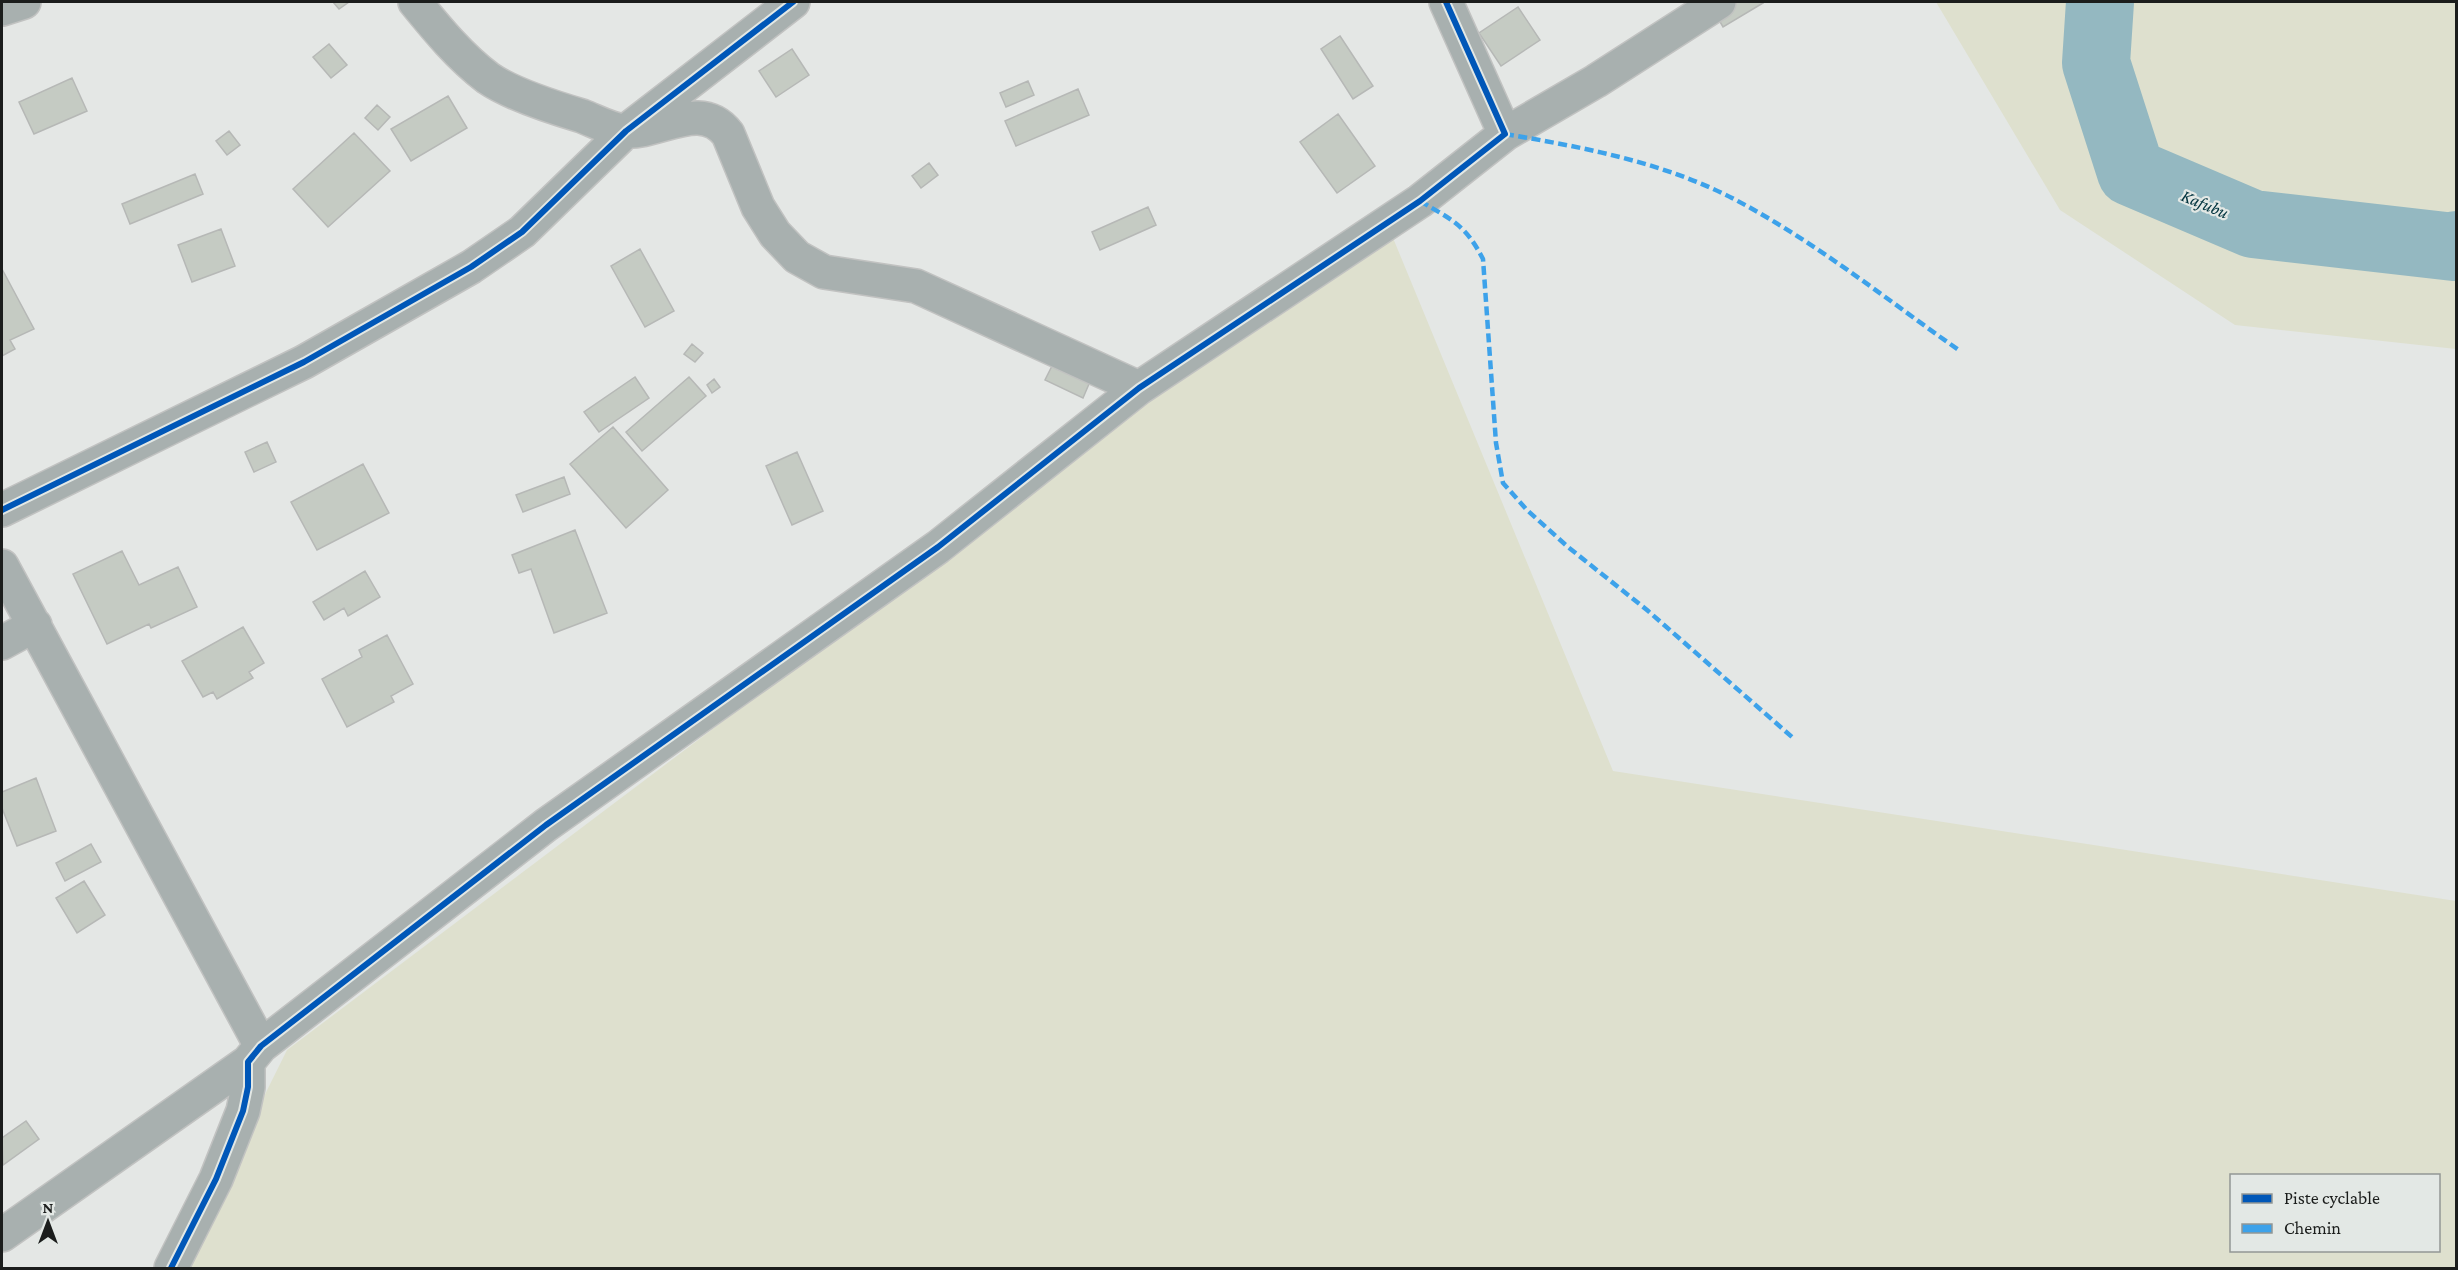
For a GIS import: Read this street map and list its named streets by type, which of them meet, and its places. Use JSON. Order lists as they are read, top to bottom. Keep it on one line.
{"water":["Kafubu"],"legend":["Piste cyclable","Chemin"],"north":"top"}
